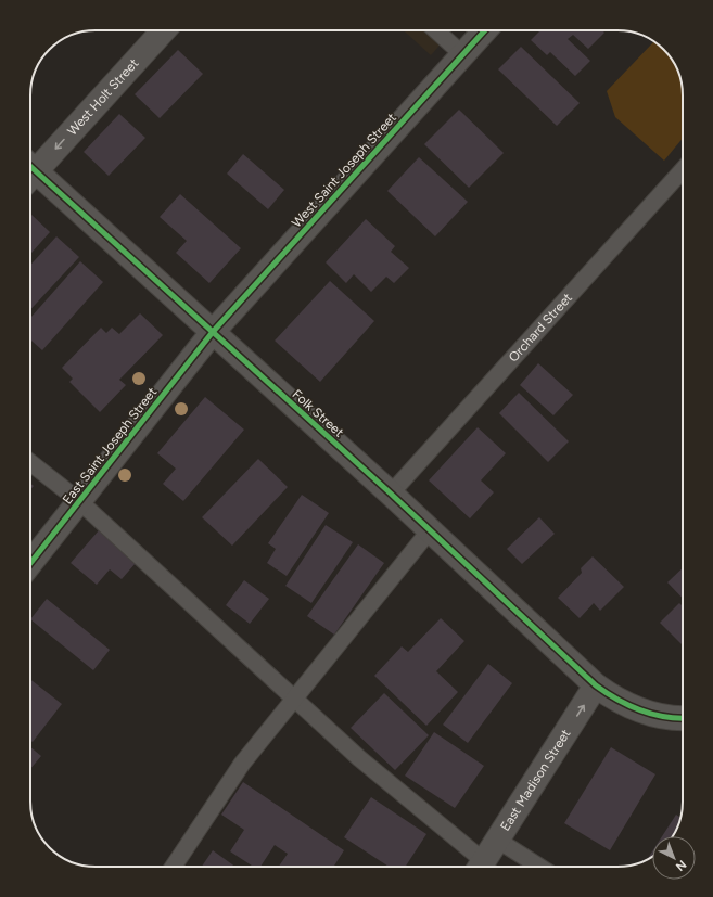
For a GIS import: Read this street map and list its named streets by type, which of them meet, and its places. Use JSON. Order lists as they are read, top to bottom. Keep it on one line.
{"streets":{"street":["West Holt Street","West Saint Joseph Street","Folk Street","East Saint Joseph Street","East Madison Street"],"lane":["Orchard Street"]},"crossings":[["West Saint Joseph Street","Folk Street"],["West Saint Joseph Street","East Saint Joseph Street"],["Orchard Street","Folk Street"],["Folk Street","East Saint Joseph Street"],["Folk Street","East Madison Street"]],"one_way":["West Holt Street","East Madison Street"],"north":"bottom right"}
